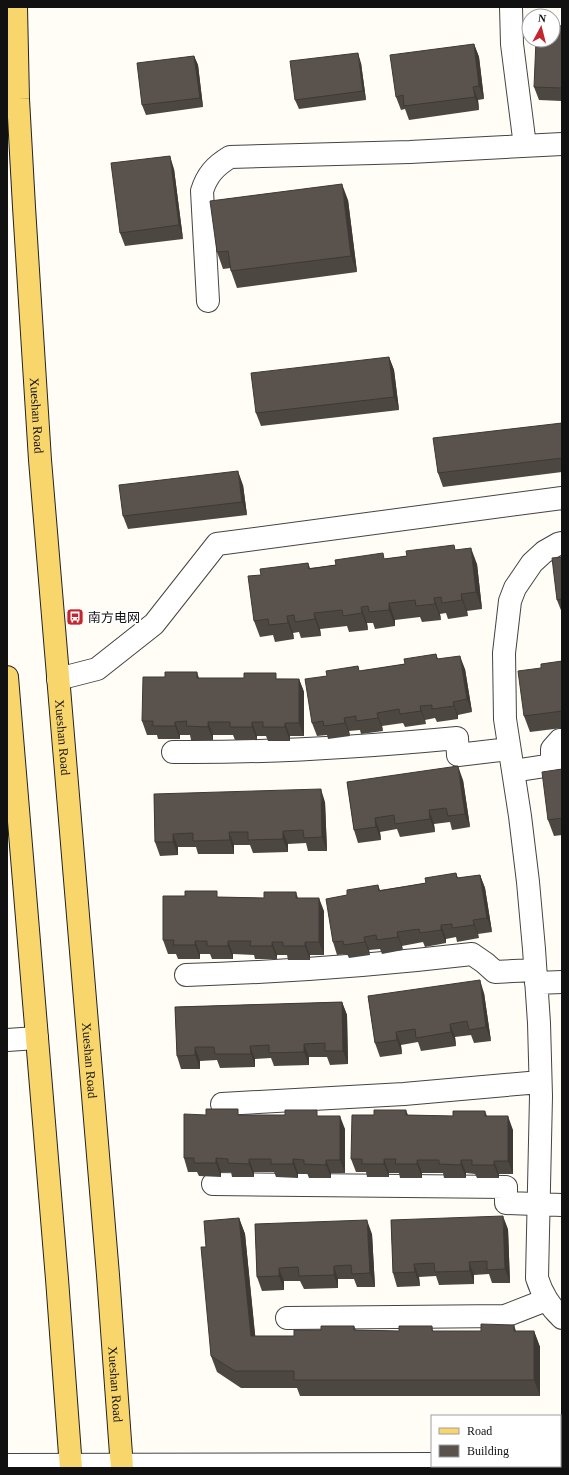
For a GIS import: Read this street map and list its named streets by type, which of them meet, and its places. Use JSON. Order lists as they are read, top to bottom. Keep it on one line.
{"streets":{"main road":["Xueshan Road"]},"places":{"bus stop":["南方电网"]},"legend":["Road","Building"],"north":"top"}
